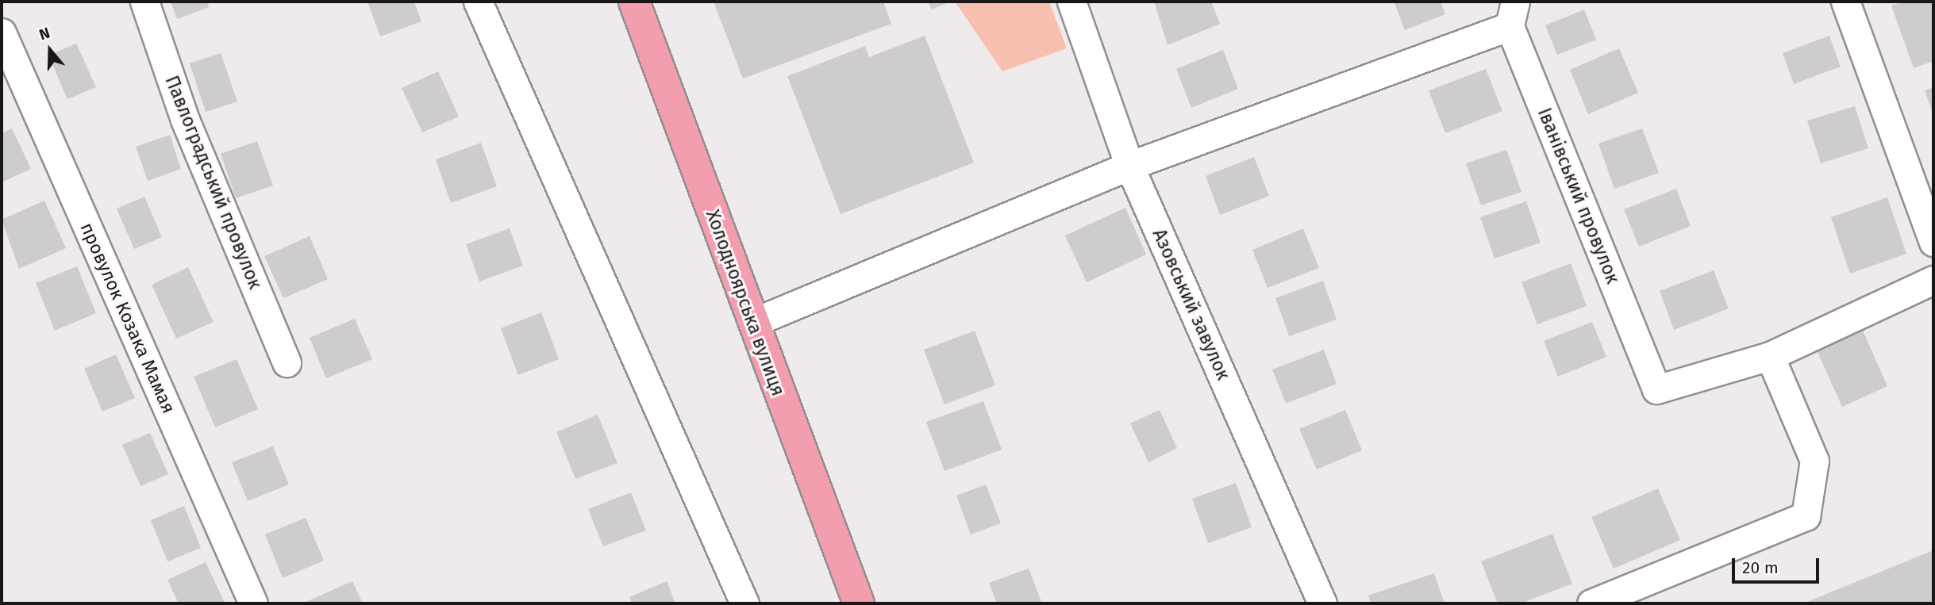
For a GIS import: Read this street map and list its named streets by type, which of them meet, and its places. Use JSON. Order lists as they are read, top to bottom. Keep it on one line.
{"streets":{"main road":["Холодноярська вулиця"],"street":["Павлоградський провулок","Іванівський провулок","Азовський завулок","провулок Козака Мамая"]},"scale_bar":"20 m","north":"top"}
